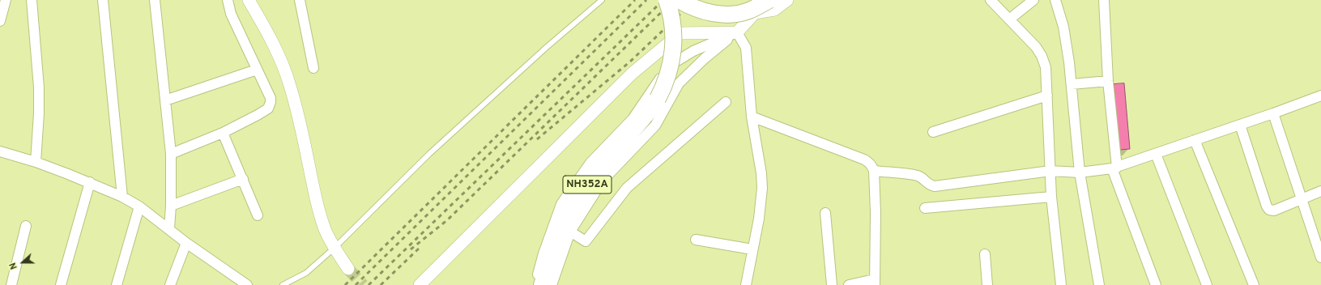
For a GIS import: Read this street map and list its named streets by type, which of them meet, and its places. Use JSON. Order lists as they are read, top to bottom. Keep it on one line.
{"streets":{"highway":["NH352A"]},"north":"left"}
